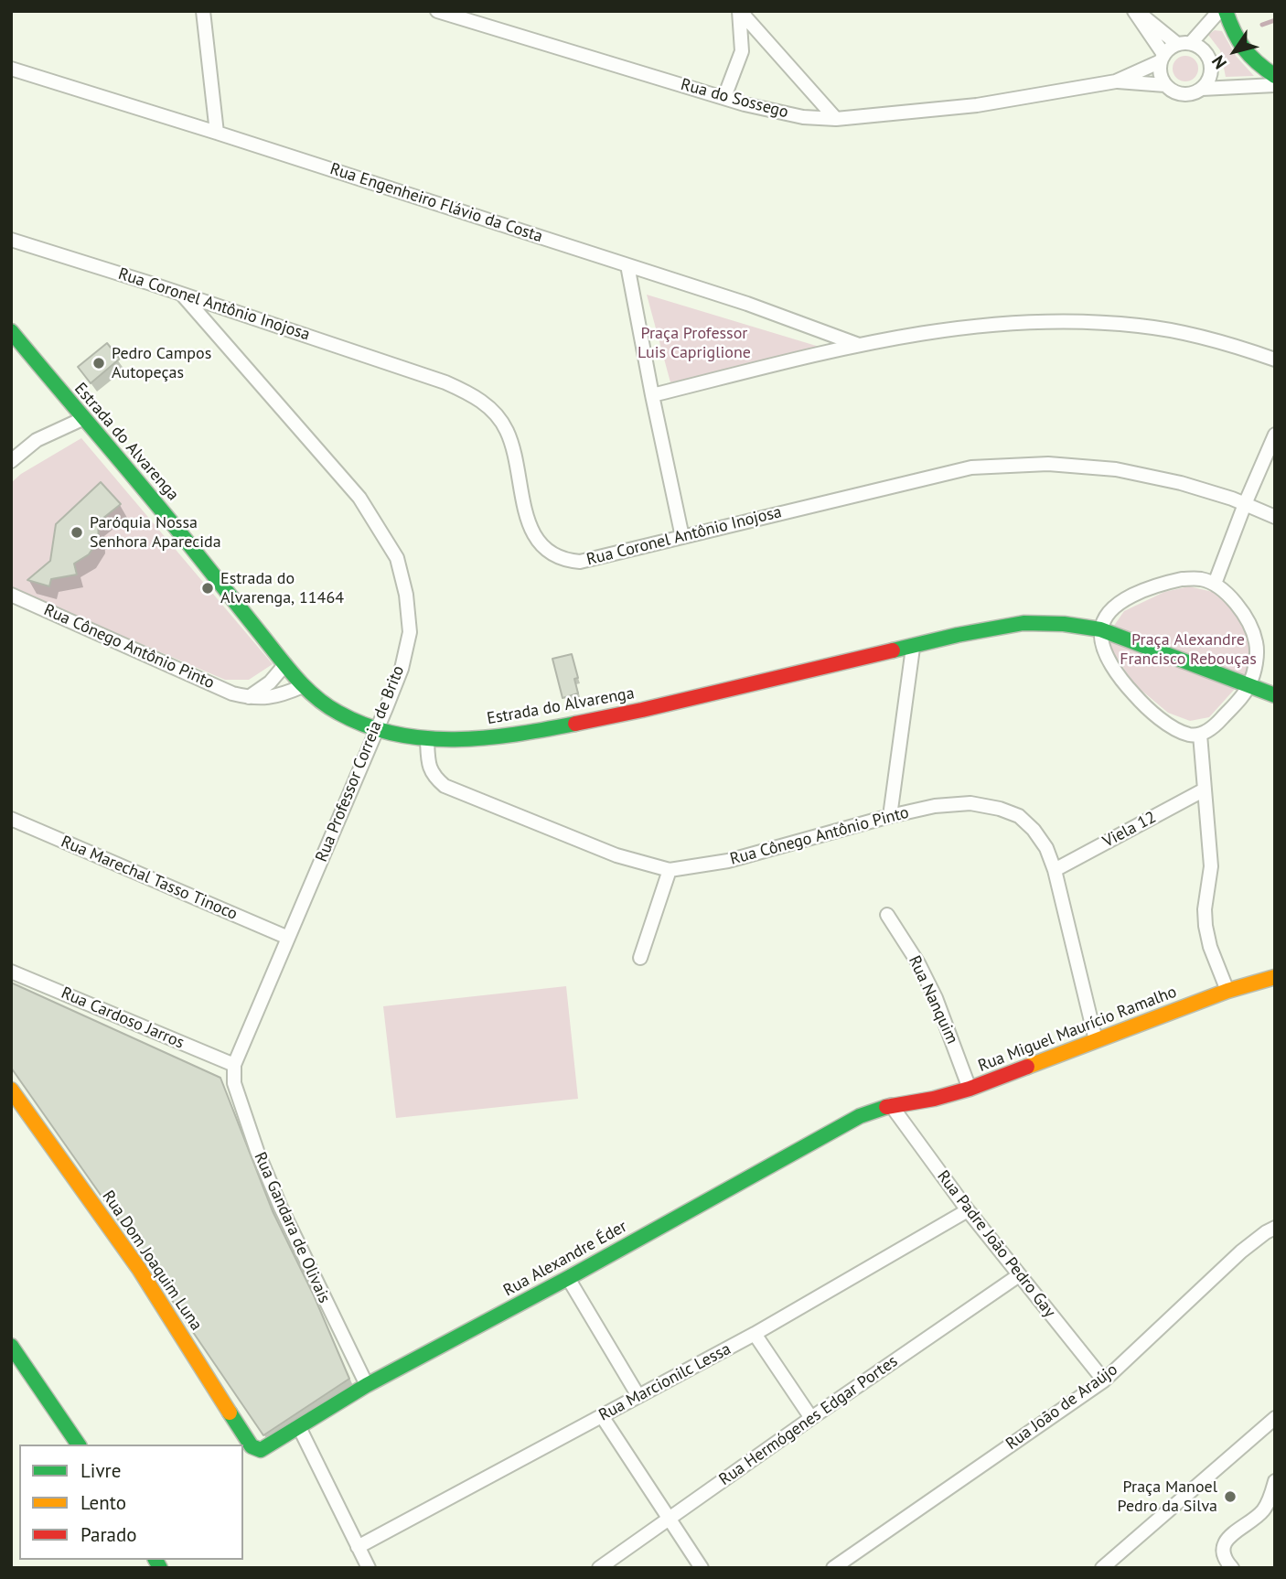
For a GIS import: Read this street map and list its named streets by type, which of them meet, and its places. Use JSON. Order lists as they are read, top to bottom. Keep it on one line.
{"streets":{"street":["Rua do Sossego","Rua Engenheiro Flávio da Costa","Rua Coronel Antônio Inojosa","Estrada do Alvarenga","Rua Cônego Antônio Pinto","Rua Professor Correia de Brito","Viela 12","Rua Marechal Tasso Tinoco","Rua Nanquim","Rua Cardoso Jarros","Rua Miguel Maurício Ramalho","Rua Gandara de Olivais","Rua Padre João Pedro Gay","Rua Alexandre Éder","Rua Dom Joaquim Luna","Rua Marcionilc Lessa","Rua João de Araújo","Rua Hermógenes Edgar Portes"]},"crossings":[["Rua Coronel Antônio Inojosa","Rua Professor Correia de Brito"],["Estrada do Alvarenga","Rua Cônego Antônio Pinto"],["Estrada do Alvarenga","Rua Professor Correia de Brito"],["Rua Cônego Antônio Pinto","Viela 12"],["Rua Cônego Antônio Pinto","Rua Miguel Maurício Ramalho"],["Rua Professor Correia de Brito","Rua Marechal Tasso Tinoco"],["Rua Professor Correia de Brito","Rua Cardoso Jarros"],["Rua Professor Correia de Brito","Rua Gandara de Olivais"],["Rua Nanquim","Rua Miguel Maurício Ramalho"],["Rua Cardoso Jarros","Rua Gandara de Olivais"],["Rua Miguel Maurício Ramalho","Rua Padre João Pedro Gay"],["Rua Miguel Maurício Ramalho","Rua Alexandre Éder"],["Rua Gandara de Olivais","Rua Alexandre Éder"],["Rua Padre João Pedro Gay","Rua Alexandre Éder"],["Rua Padre João Pedro Gay","Rua Marcionilc Lessa"],["Rua Padre João Pedro Gay","Rua João de Araújo"],["Rua Padre João Pedro Gay","Rua Hermógenes Edgar Portes"],["Rua Alexandre Éder","Rua Dom Joaquim Luna"]],"parks":["Praça Professor Luis Capriglione","Praça Alexandre Francisco Rebouças"],"places":["Pedro Campos Autopeças","Paróquia Nossa Senhora Aparecida","Estrada do Alvarenga, 11464","Praça Manoel Pedro da Silva"],"legend":["Livre","Lento","Parado"],"north":"bottom left"}
